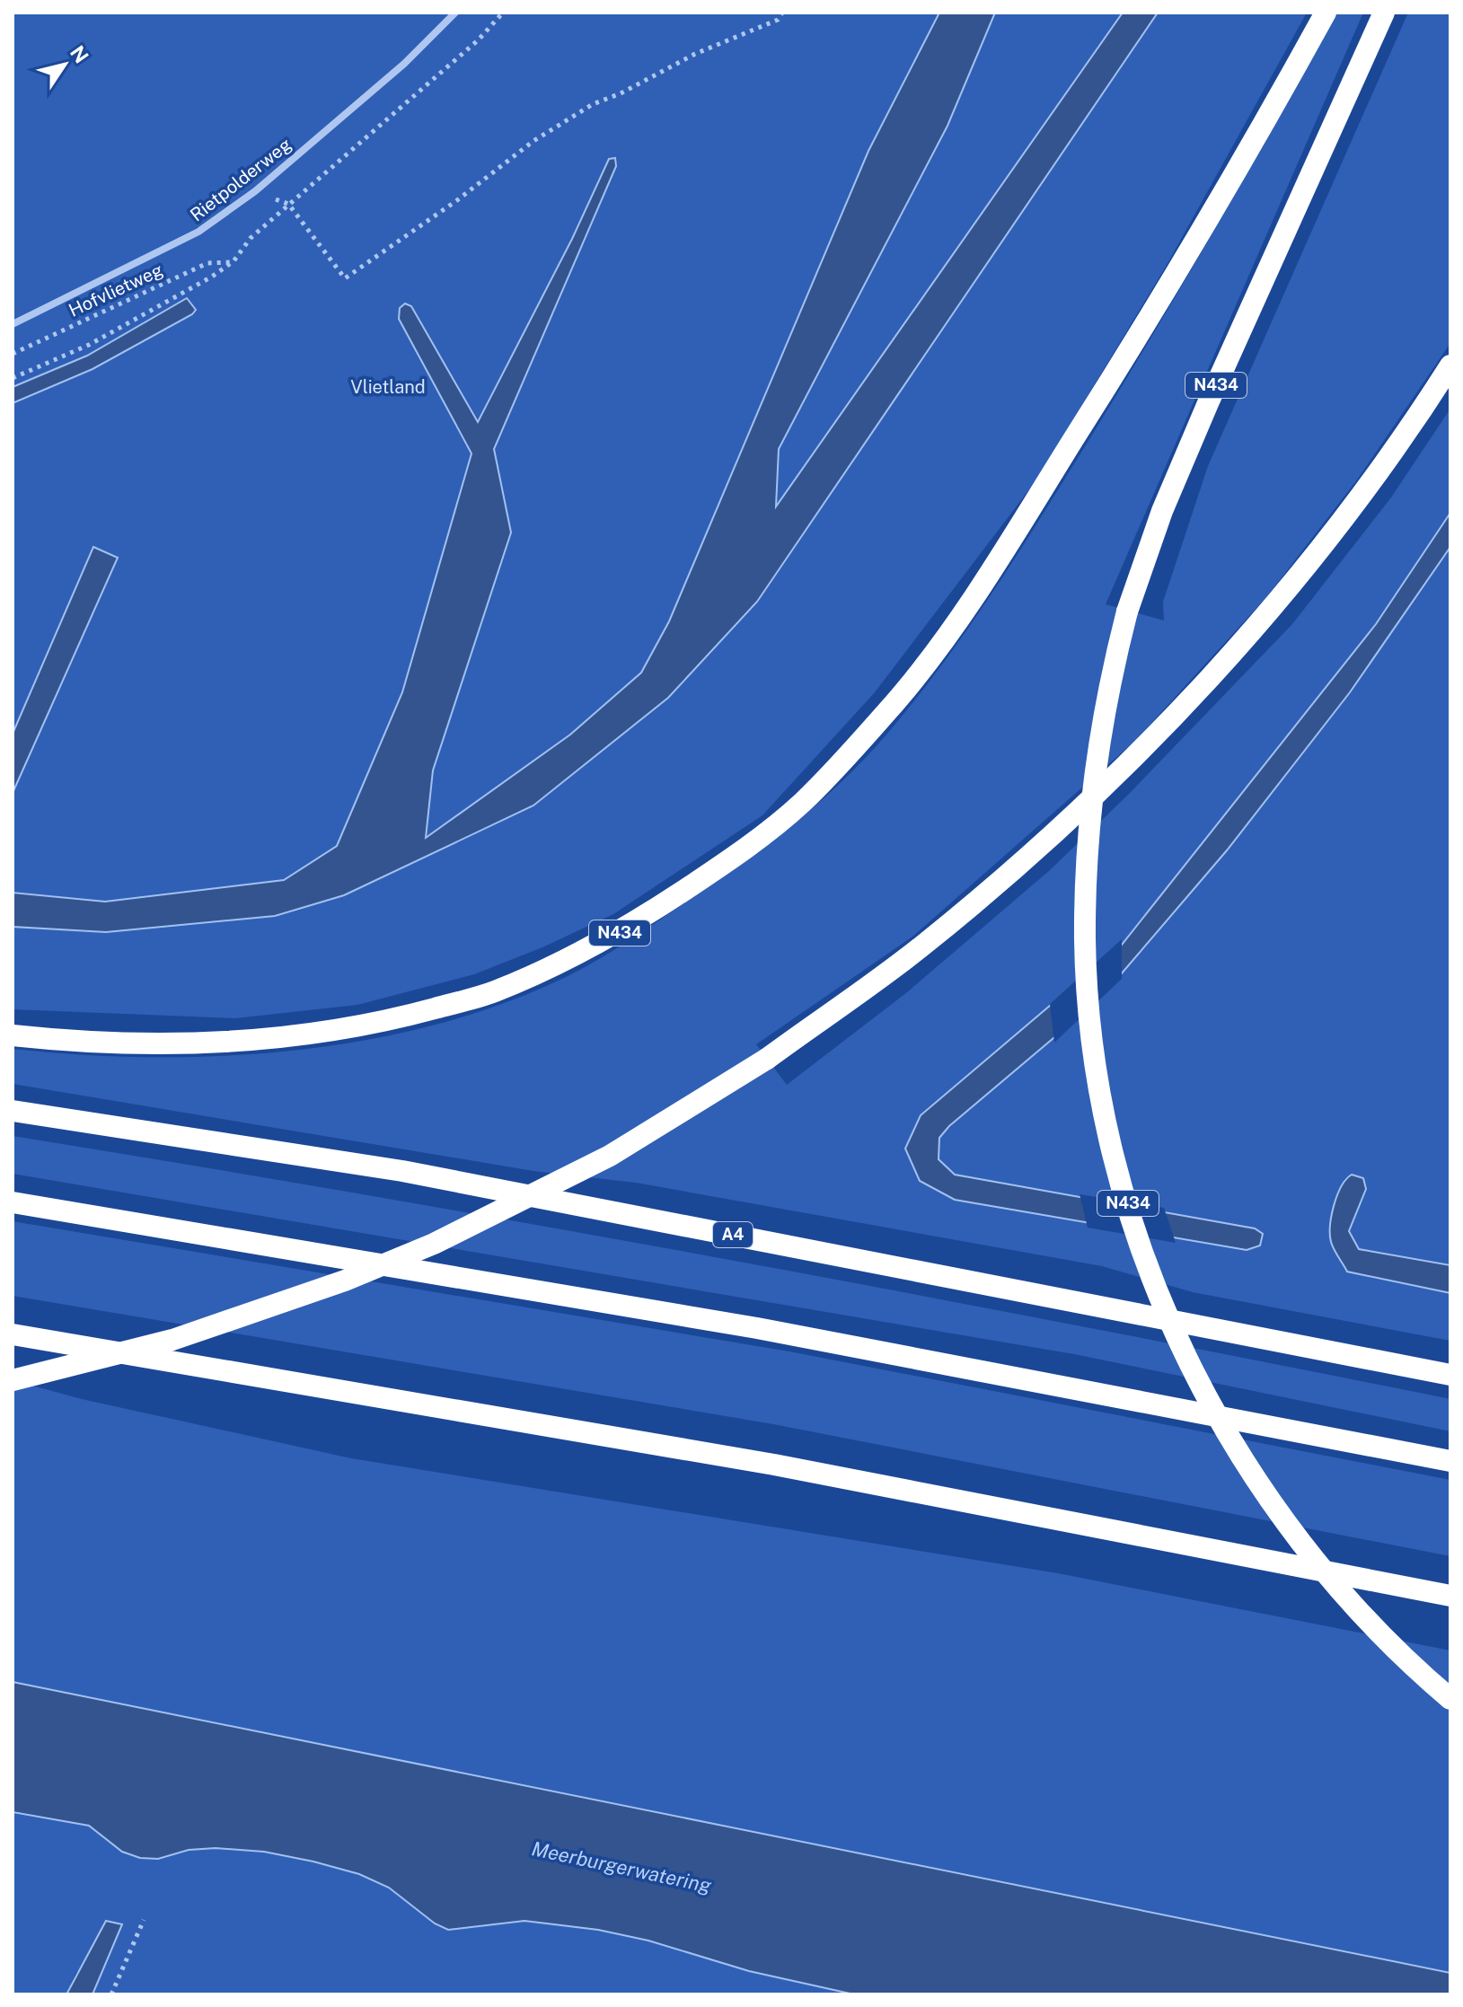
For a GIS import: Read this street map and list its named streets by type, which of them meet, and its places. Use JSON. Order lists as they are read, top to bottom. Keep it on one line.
{"streets":{"highway":["N434","A4"],"street":["Rietpolderweg"],"path":["Hofvlietweg"]},"water":["Meerburgerwatering"],"parks":["Vlietland"],"north":"top right"}
